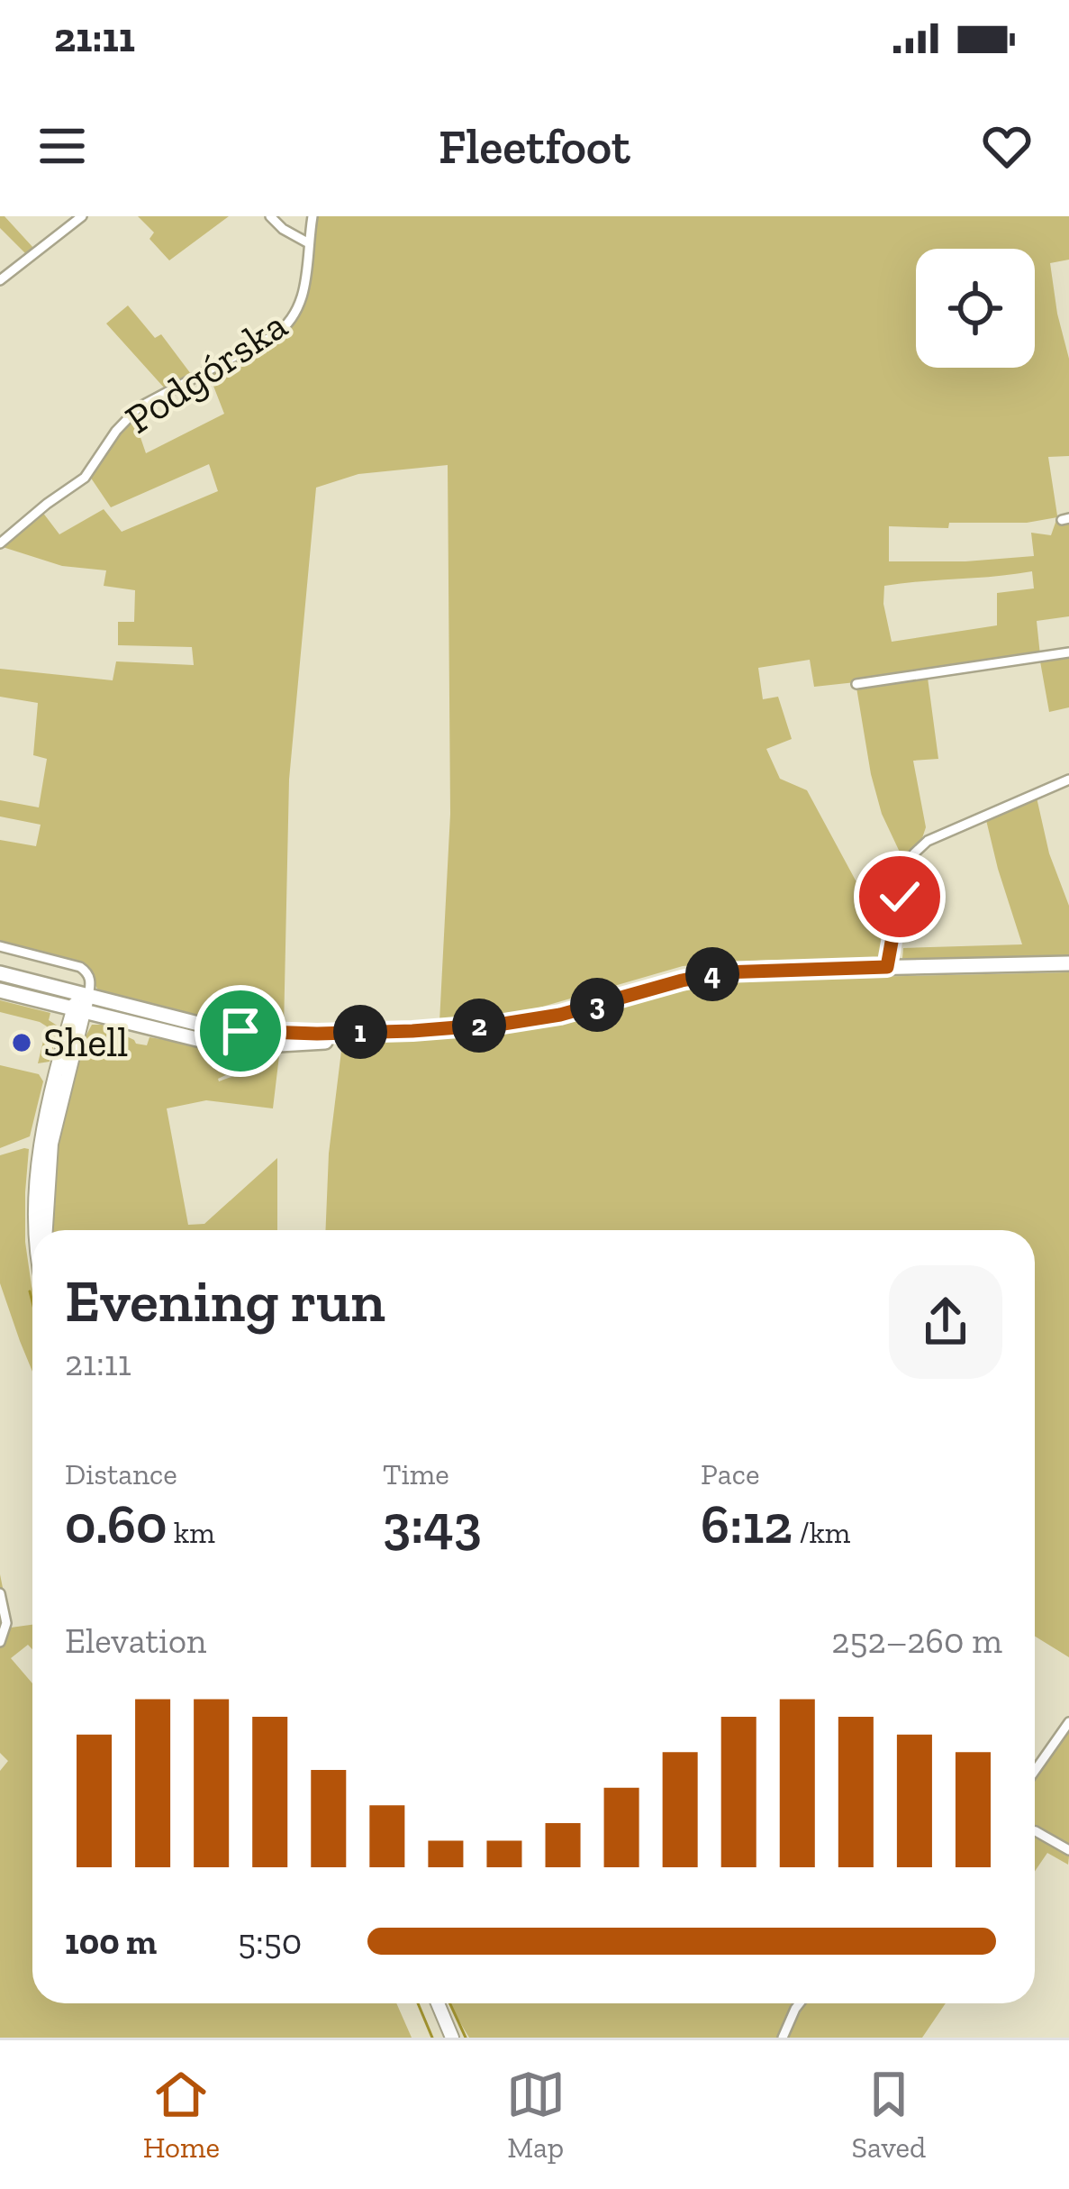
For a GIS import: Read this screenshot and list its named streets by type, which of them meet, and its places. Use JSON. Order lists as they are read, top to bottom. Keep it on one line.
{"streets":{"street":["Podgórska"]},"places":["Shell"],"page":{"status":"21:11","header":"Fleetfoot","pins":["4","3","2","1"],"heading":["Evening run","21:11"],"stats":[["Distance","0.60 km"],["Time","3:43"],["Pace","6:12 /km"]],"chart":["Elevation","252–260 m"],"list":[{"name":"100 m","note":"5:50"}],"tabs":["Home","Map","Saved"]}}
